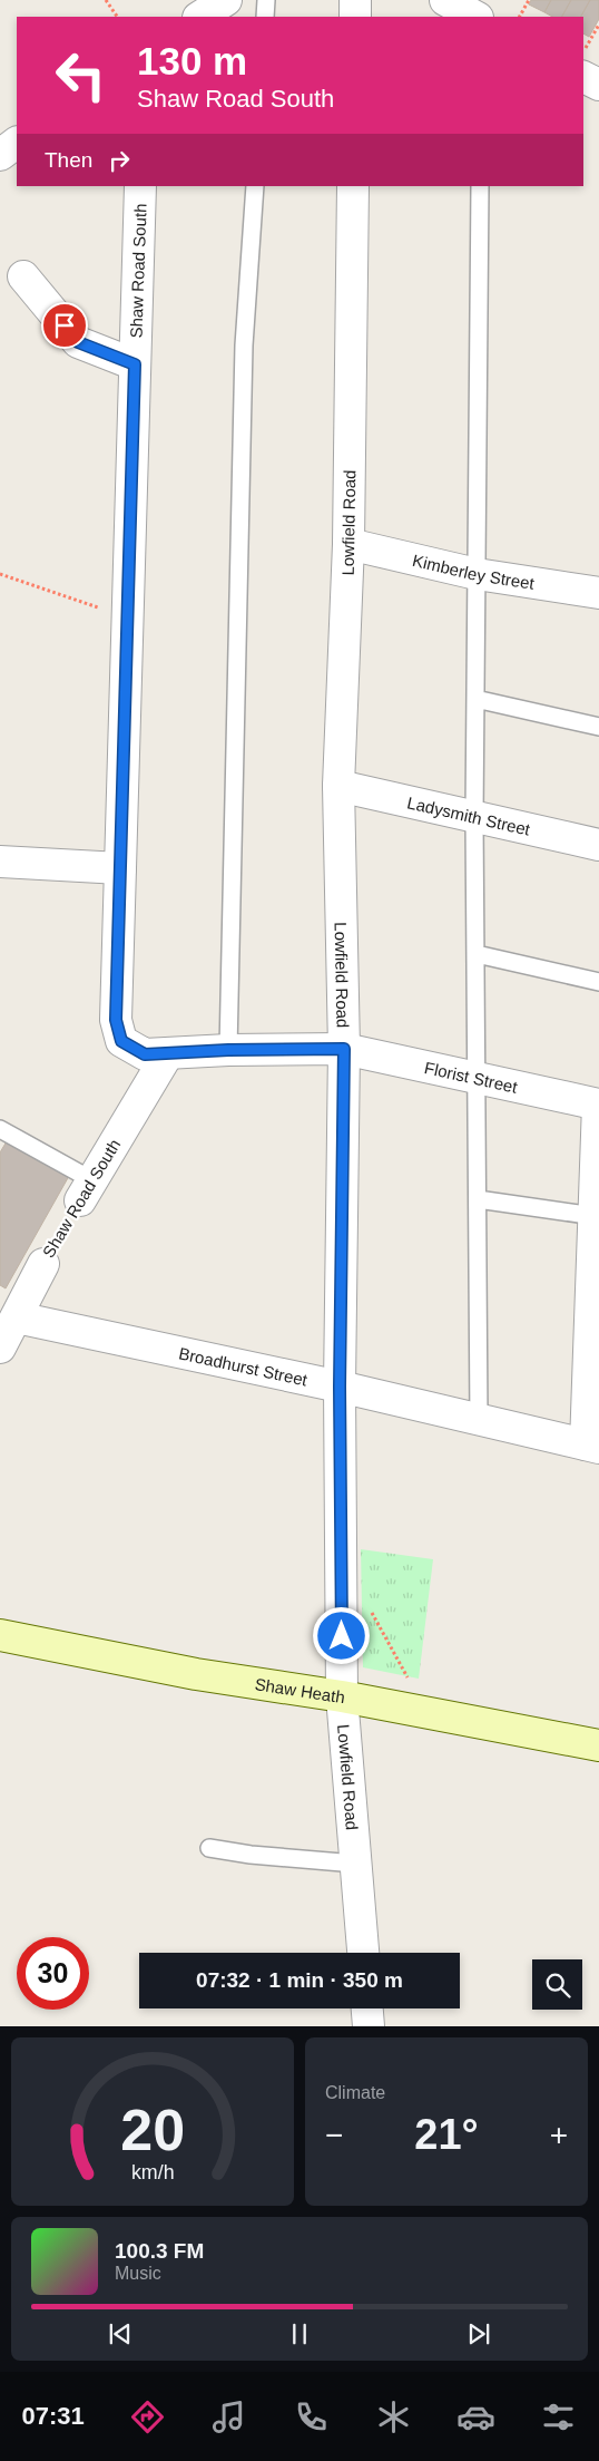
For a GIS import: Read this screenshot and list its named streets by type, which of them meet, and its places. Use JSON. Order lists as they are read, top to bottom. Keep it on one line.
{"streets":{"main road":["Shaw Heath"],"street":["Shaw Road South","Lowfield Road","Kimberley Street","Ladysmith Street","Florist Street","Broadhurst Street"]},"crossings":[["Shaw Road South","Lowfield Road"],["Shaw Road South","Florist Street"],["Shaw Road South","Broadhurst Street"],["Lowfield Road","Kimberley Street"],["Lowfield Road","Ladysmith Street"],["Lowfield Road","Florist Street"],["Lowfield Road","Broadhurst Street"],["Lowfield Road","Shaw Heath"]],"page":{"turn":["130 m","Shaw Road South"],"then":"Then","limit":"30","trip":"07:32 · 1 min · 350 m","tile":"Climate","heat":["−","21°","+"],"song":["100.3 FM","Music"],"tabs":"07:31","gauge":["20","km/h"]}}
